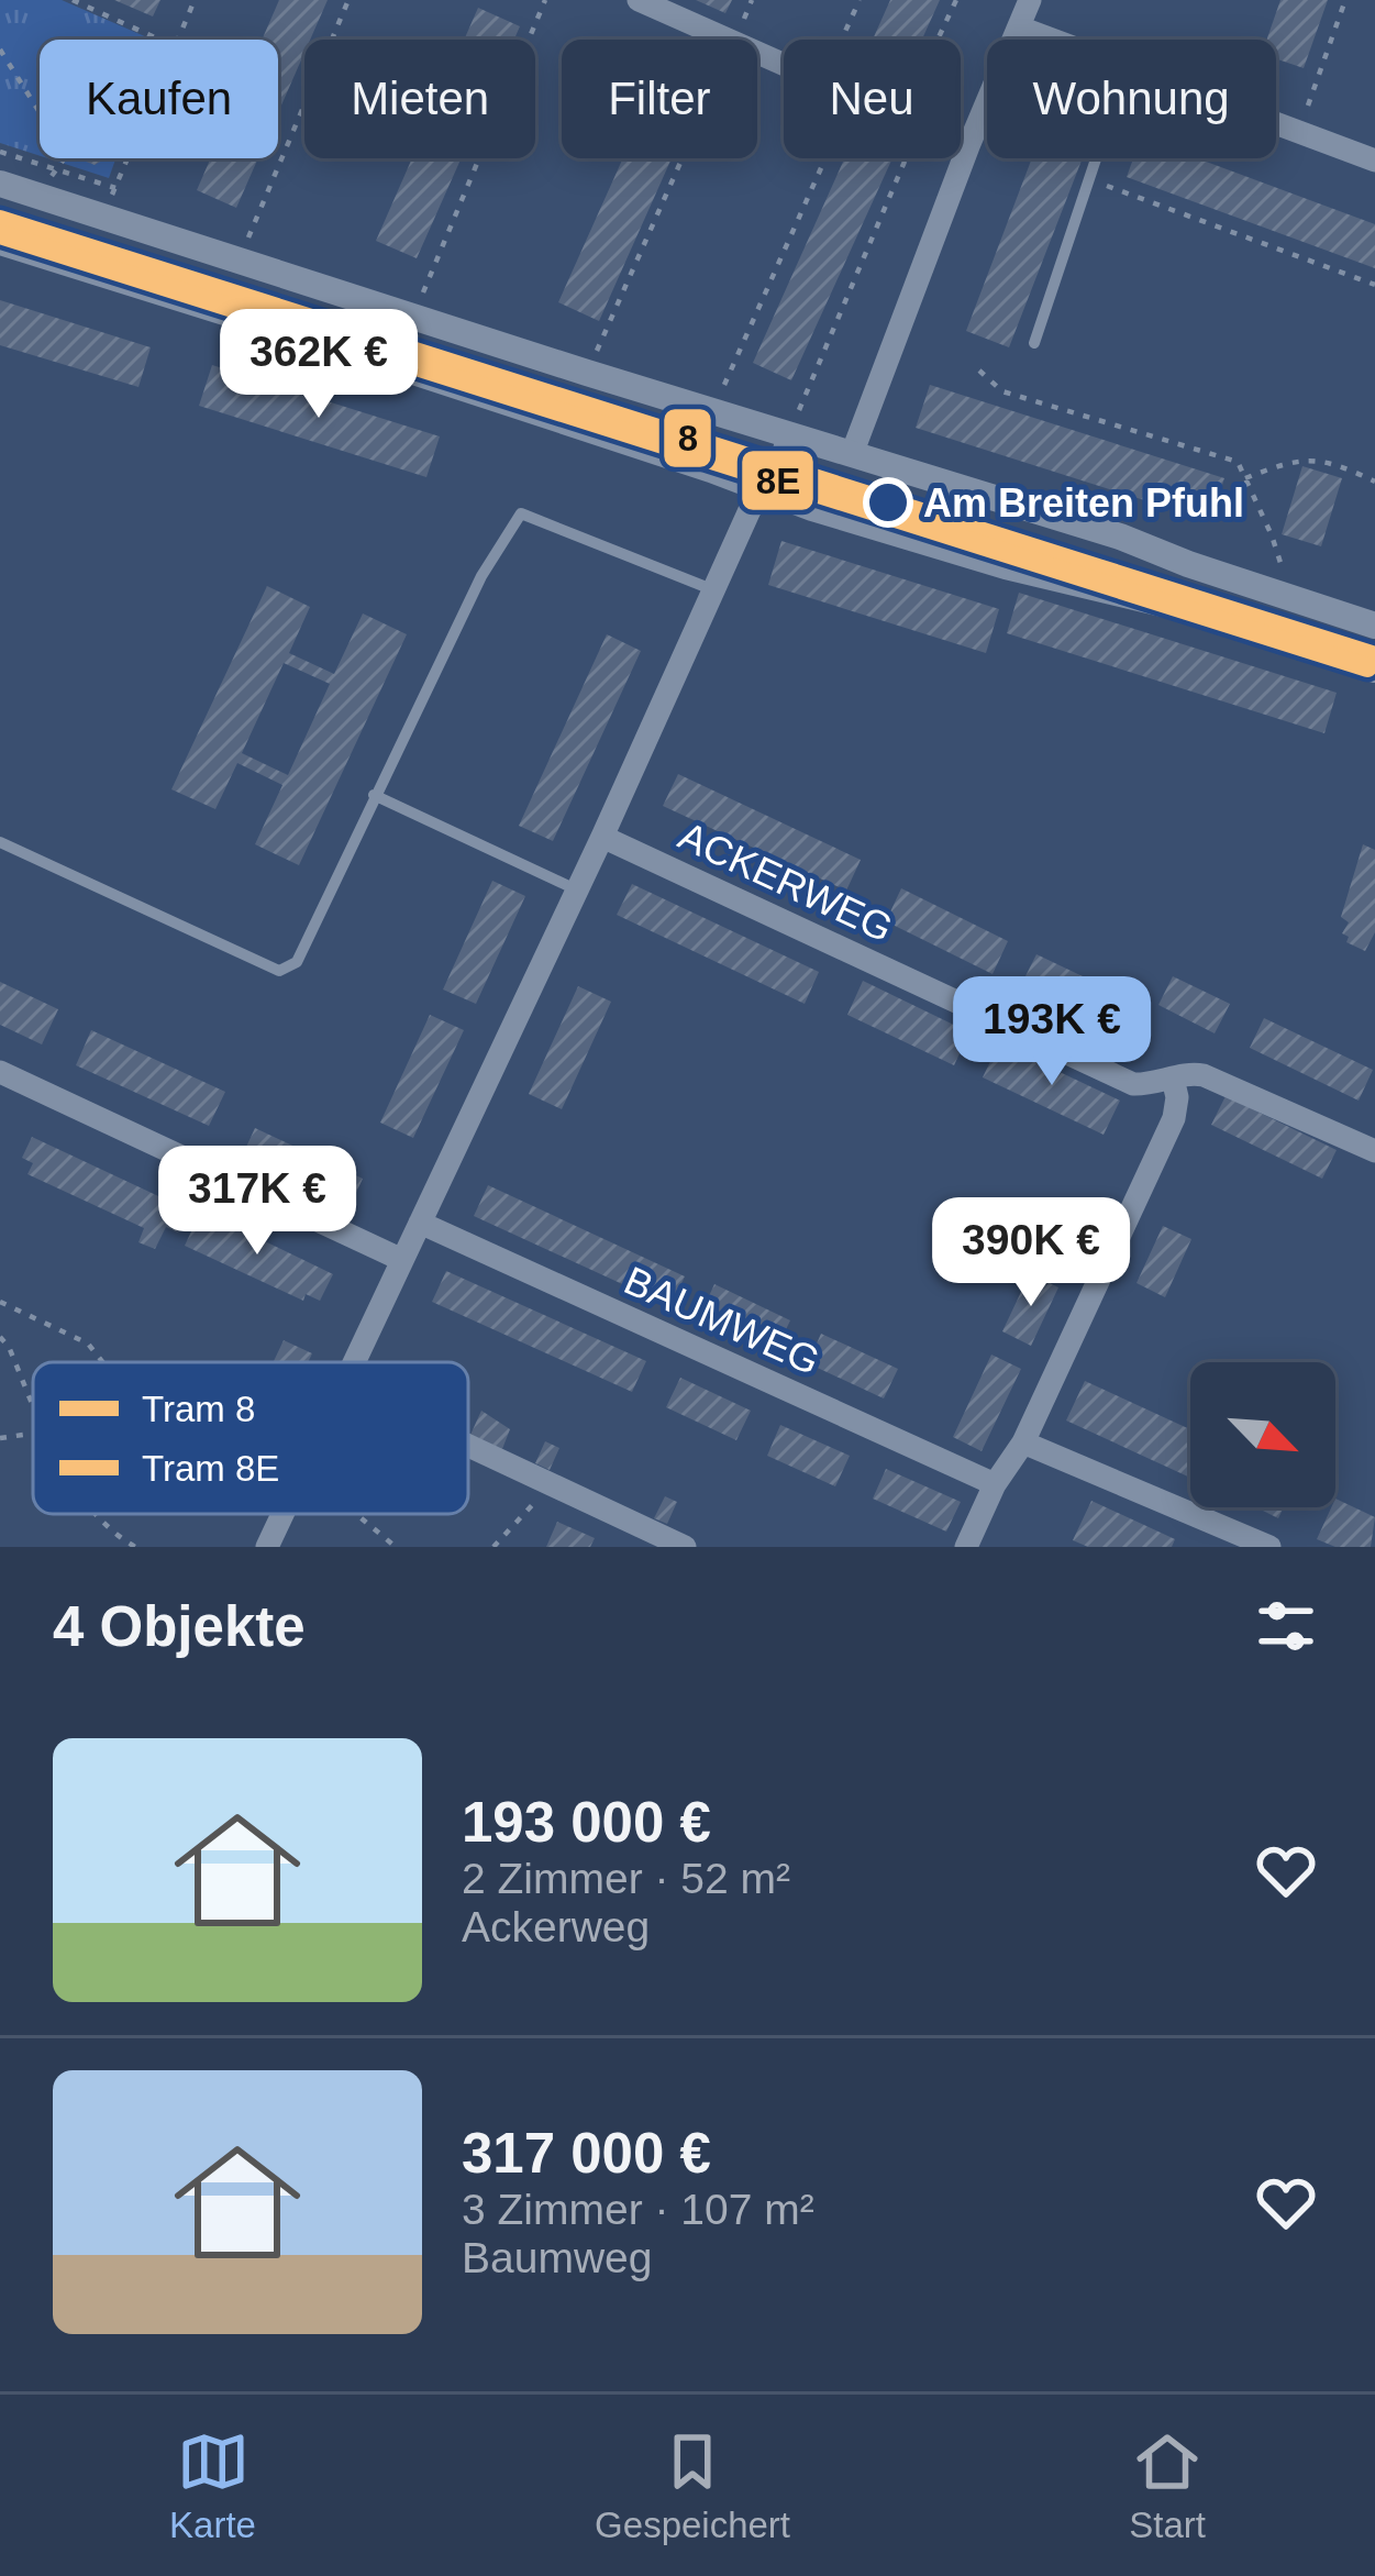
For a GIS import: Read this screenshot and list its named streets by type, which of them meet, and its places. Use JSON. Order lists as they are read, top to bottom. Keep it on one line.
{"streets":{"street":["ACKERWEG","BAUMWEG"]},"places":["Am Breiten Pfuhl"],"lines":["tram line 8","tram line 8E"],"legend":["Tram 8","Tram 8E"],"north":"bottom right","page":{"chip":["Kaufen","Mieten","Filter","Neu","Wohnung"],"price":["362K €","193K €","317K €","390K €"],"heading":"4 Objekte","list":[{"name":"193 000 €","note":"2 Zimmer · 52 m² · Ackerweg"},{"name":"317 000 €","note":"3 Zimmer · 107 m² · Baumweg"}],"tabs":["Karte","Gespeichert","Start"]}}
